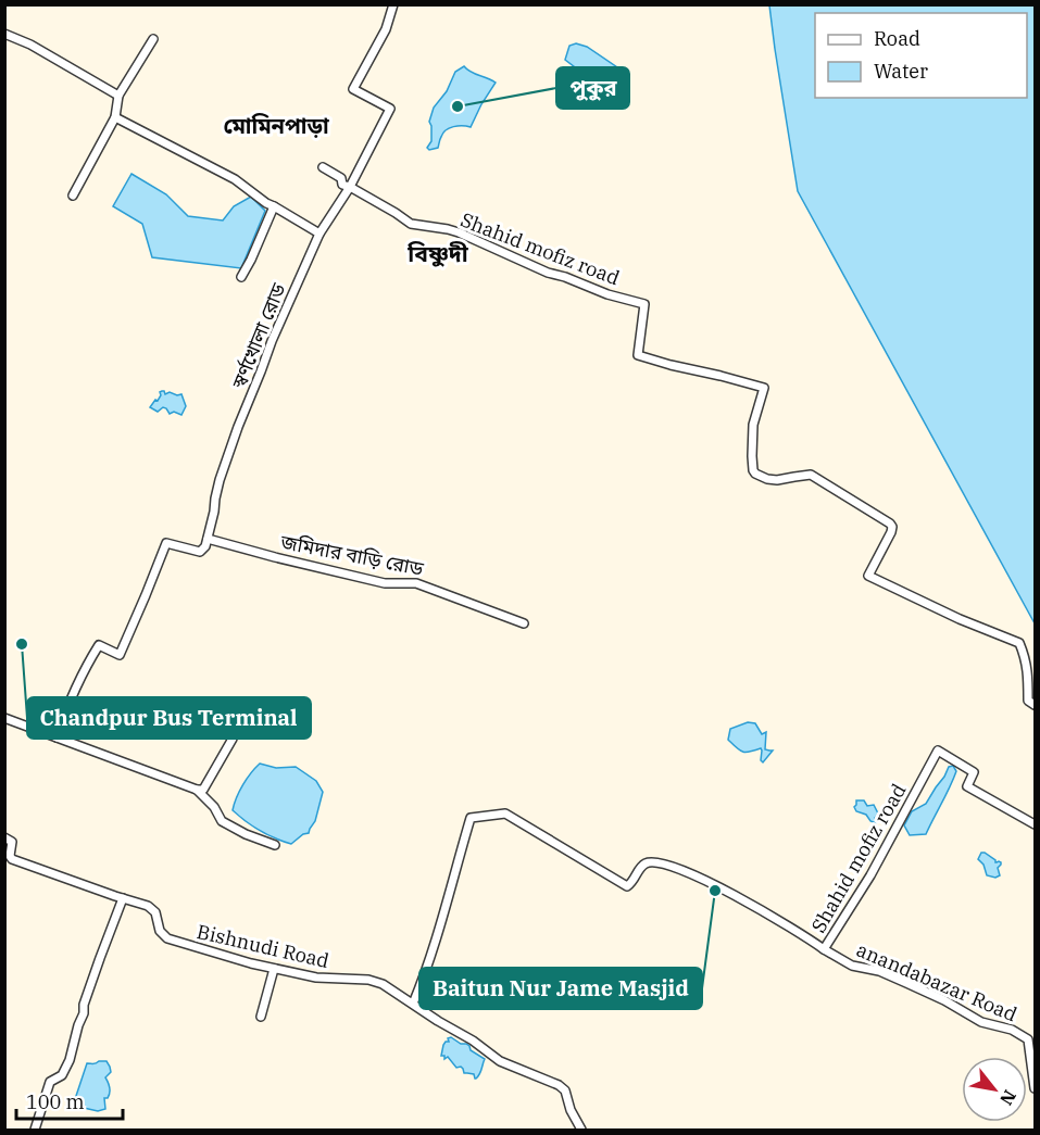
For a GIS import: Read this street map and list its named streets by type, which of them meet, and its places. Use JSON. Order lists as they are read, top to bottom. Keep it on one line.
{"streets":{"street":["Shahid mofiz road","স্বর্ণখোলা রোড","জমিদার বাড়ি রোড","Bishnudi Road","anandabazar Road"]},"crossings":[["Shahid mofiz road","স্বর্ণখোলা রোড"],["Shahid mofiz road","Bishnudi Road"],["Shahid mofiz road","anandabazar Road"],["স্বর্ণখোলা রোড","জমিদার বাড়ি রোড"]],"districts":["মোমিনপাড়া","বিষ্ণুদী"],"places":["পুকুর","Chandpur Bus Terminal","Baitun Nur Jame Masjid"],"legend":["Road","Water"],"scale_bar":"100 m","north":"bottom right"}
